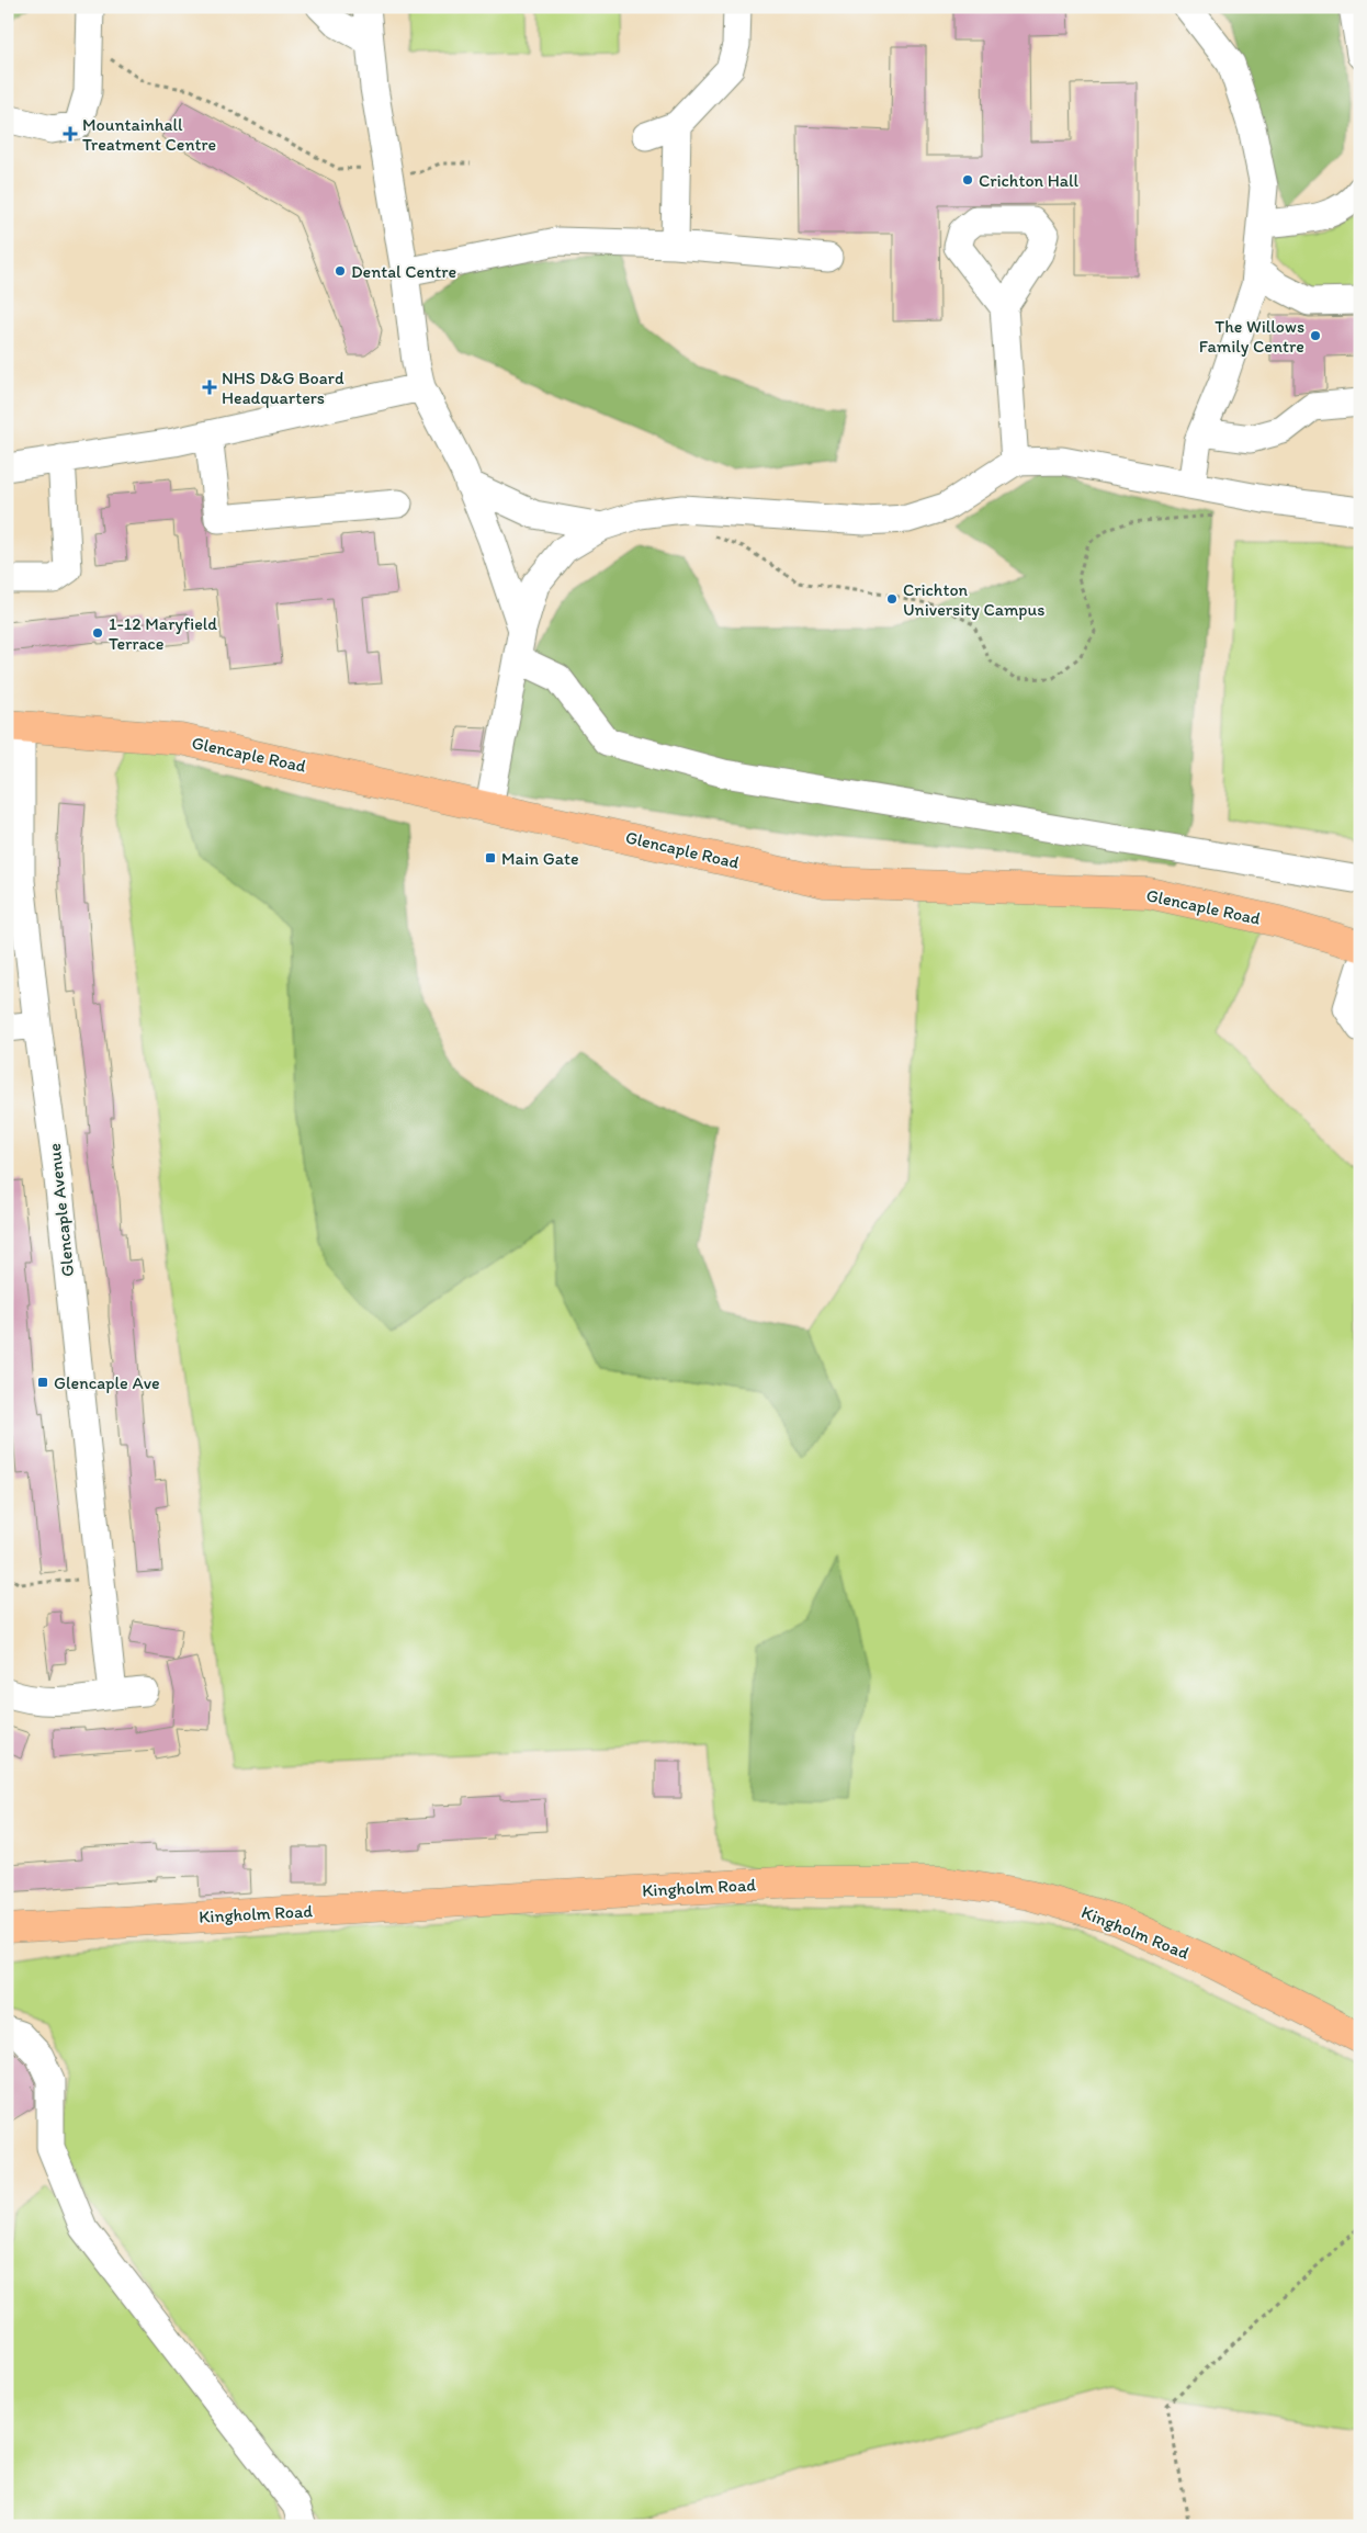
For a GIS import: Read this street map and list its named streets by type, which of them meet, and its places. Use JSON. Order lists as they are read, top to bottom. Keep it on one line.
{"streets":{"main road":["Glencaple Road","Kingholm Road"],"street":["Glencaple Avenue"]},"crossings":[["Glencaple Road","Glencaple Avenue"]],"places":{"health":["Mountainhall Treatment Centre","NHS D&G Board Headquarters"],"other":["Crichton Hall","Dental Centre","The Willows Family Centre","Crichton University Campus","1-12 Maryfield Terrace"],"transit":["Main Gate","Glencaple Ave"]}}
